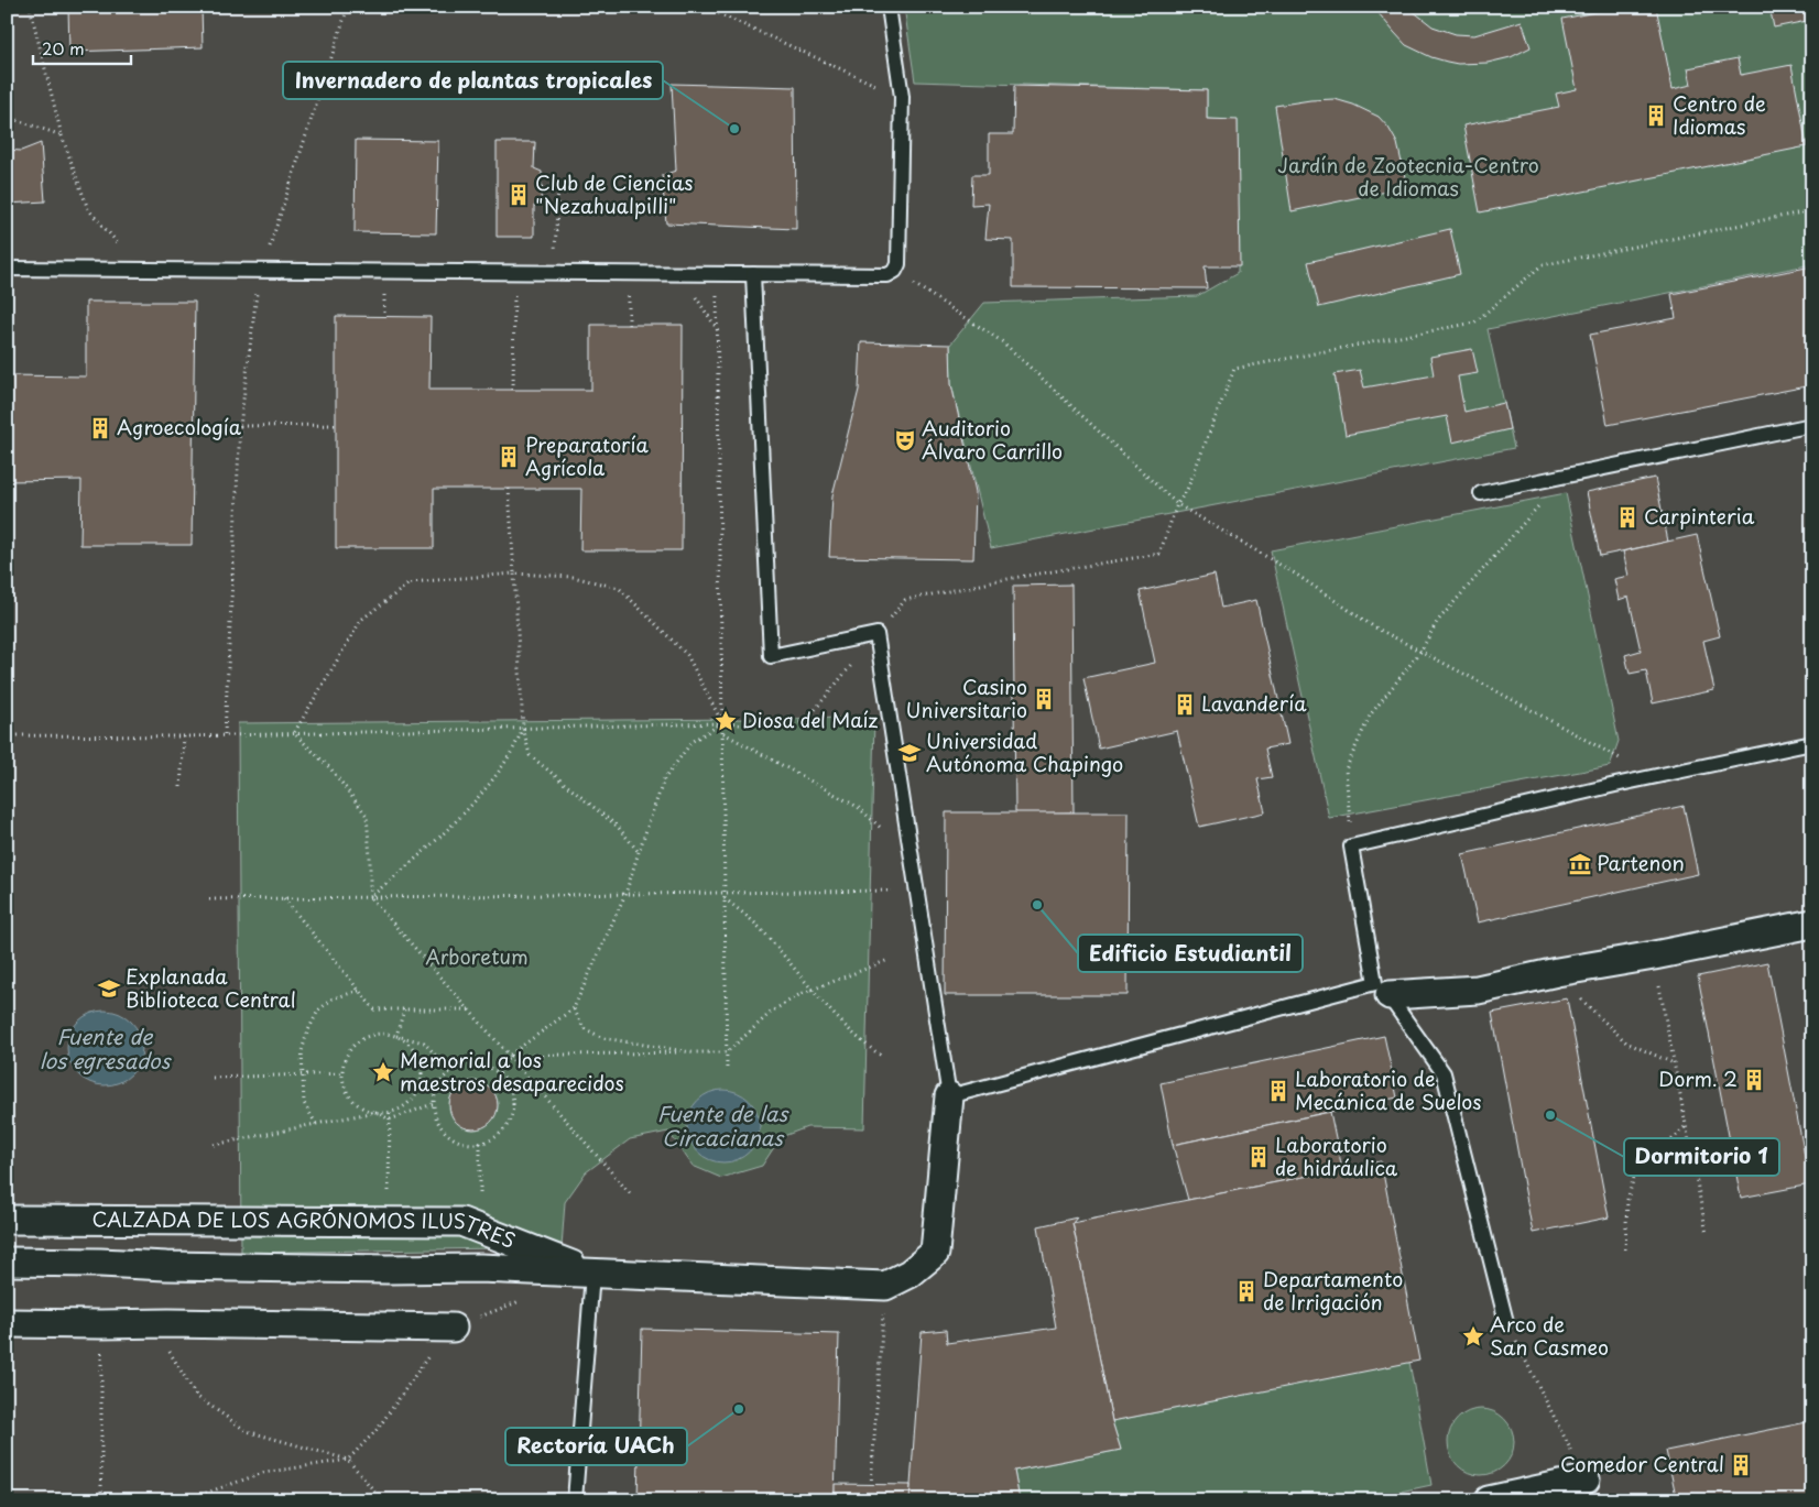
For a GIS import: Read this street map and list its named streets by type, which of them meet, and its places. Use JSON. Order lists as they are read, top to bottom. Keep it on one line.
{"streets":{"street":["CALZADA DE LOS AGRÓNOMOS ILUSTRES"]},"water":["Fuente de los egresados","Fuente de las Circacianas"],"parks":["Jardín de Zootecnia-Centro de Idiomas","Arboretum"],"places":{"building":["Centro de Idiomas","Club de Ciencias \"Nezahualpilli\"","Agroecología","Preparatoría Agrícola","Carpinteria","Casino Universitario","Lavandería","Dorm. 2","Laboratorio de Mecánica de Suelos","Laboratorio de hidráulica","Departamento de Irrigación","Comedor Central"],"other":["Invernadero de plantas tropicales","Edificio Estudiantil","Dormitorio 1","Rectoría UACh"],"theatre":["Auditorio Álvaro Carrillo"],"place":["Diosa del Maíz","Memorial a los maestros desaparecidos","Arco de San Casmeo"],"school or university":["Universidad Autónoma Chapingo","Explanada Biblioteca Central"],"museum":["Partenon"]},"scale_bar":"20 m"}
